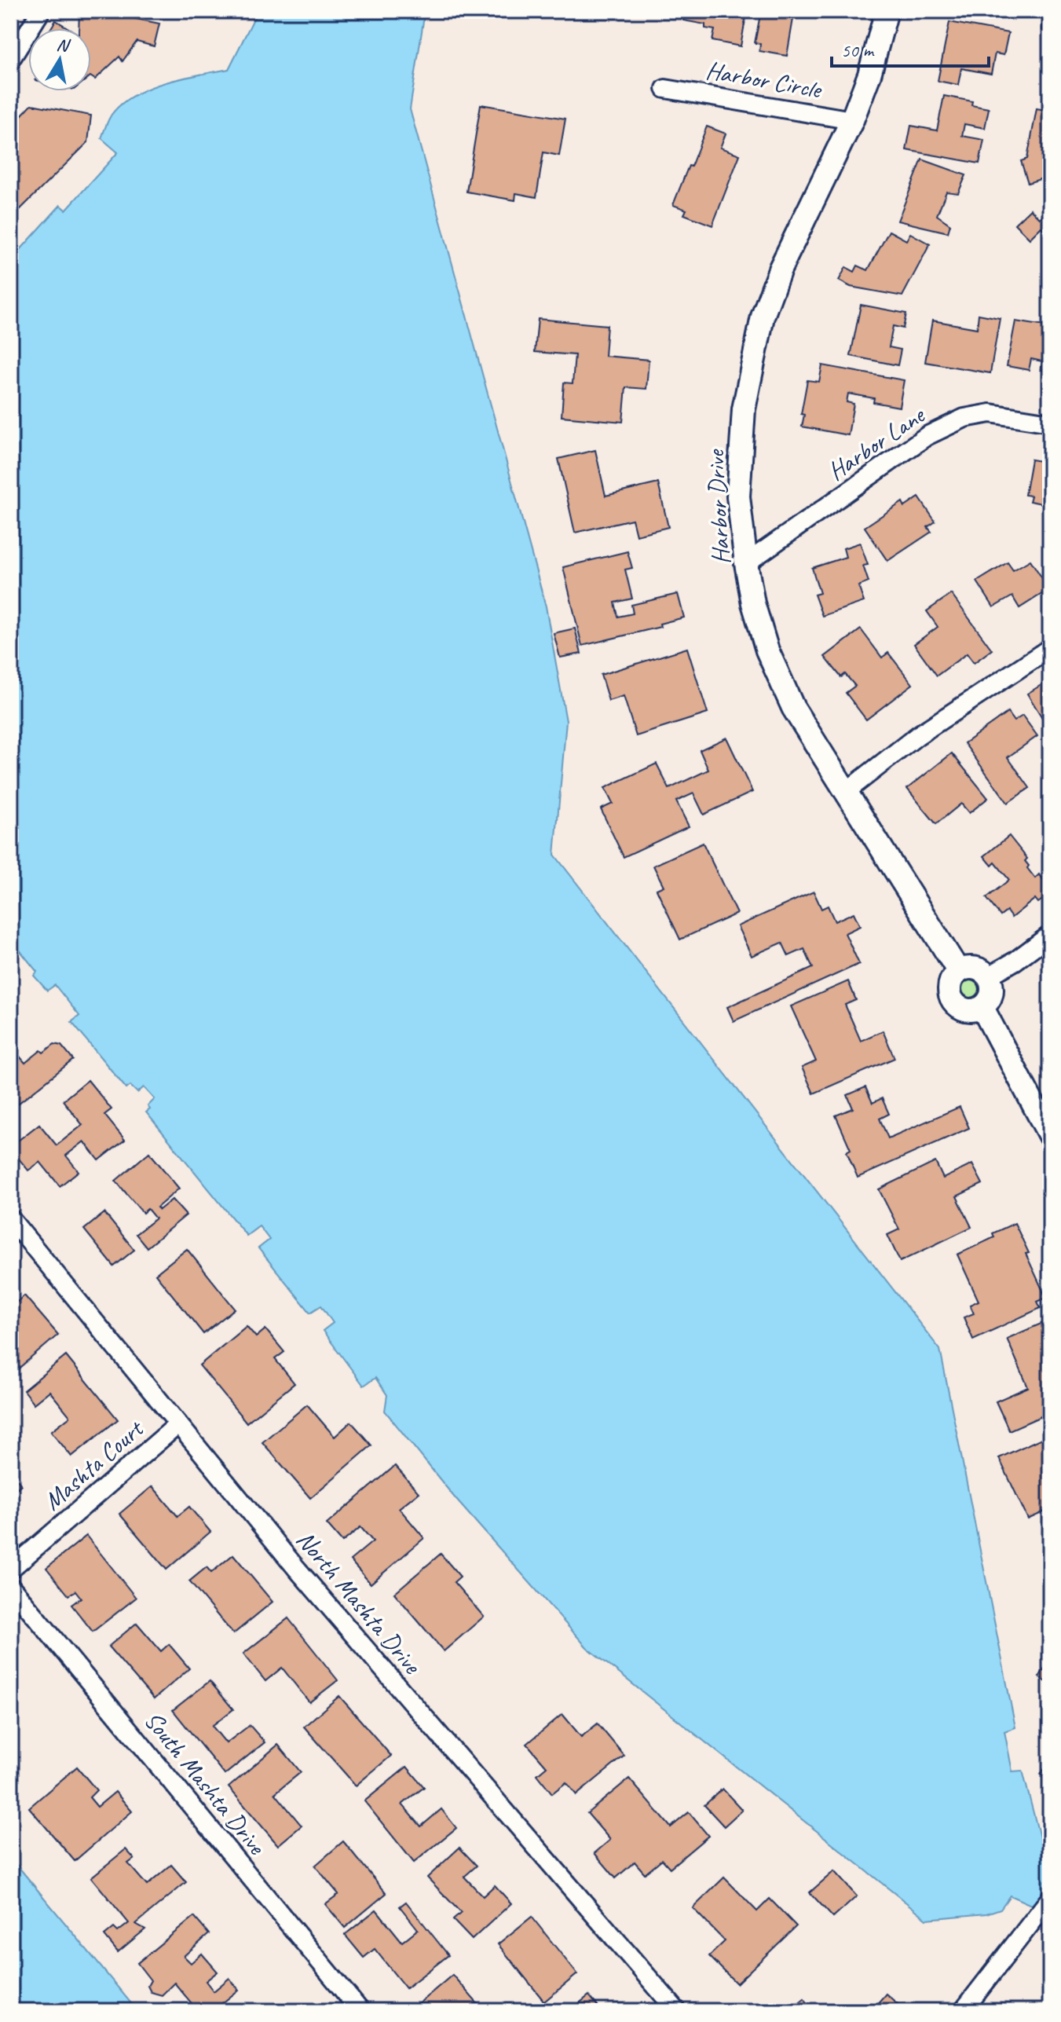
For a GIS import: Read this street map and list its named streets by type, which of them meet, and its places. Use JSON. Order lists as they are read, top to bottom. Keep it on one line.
{"streets":{"street":["Harbor Circle","Harbor Lane","Harbor Drive","Mashta Court","North Mashta Drive","South Mashta Drive"]},"crossings":[["Harbor Circle","Harbor Drive"],["Harbor Lane","Harbor Drive"],["Mashta Court","North Mashta Drive"]],"scale_bar":"50 m","north":"top"}
